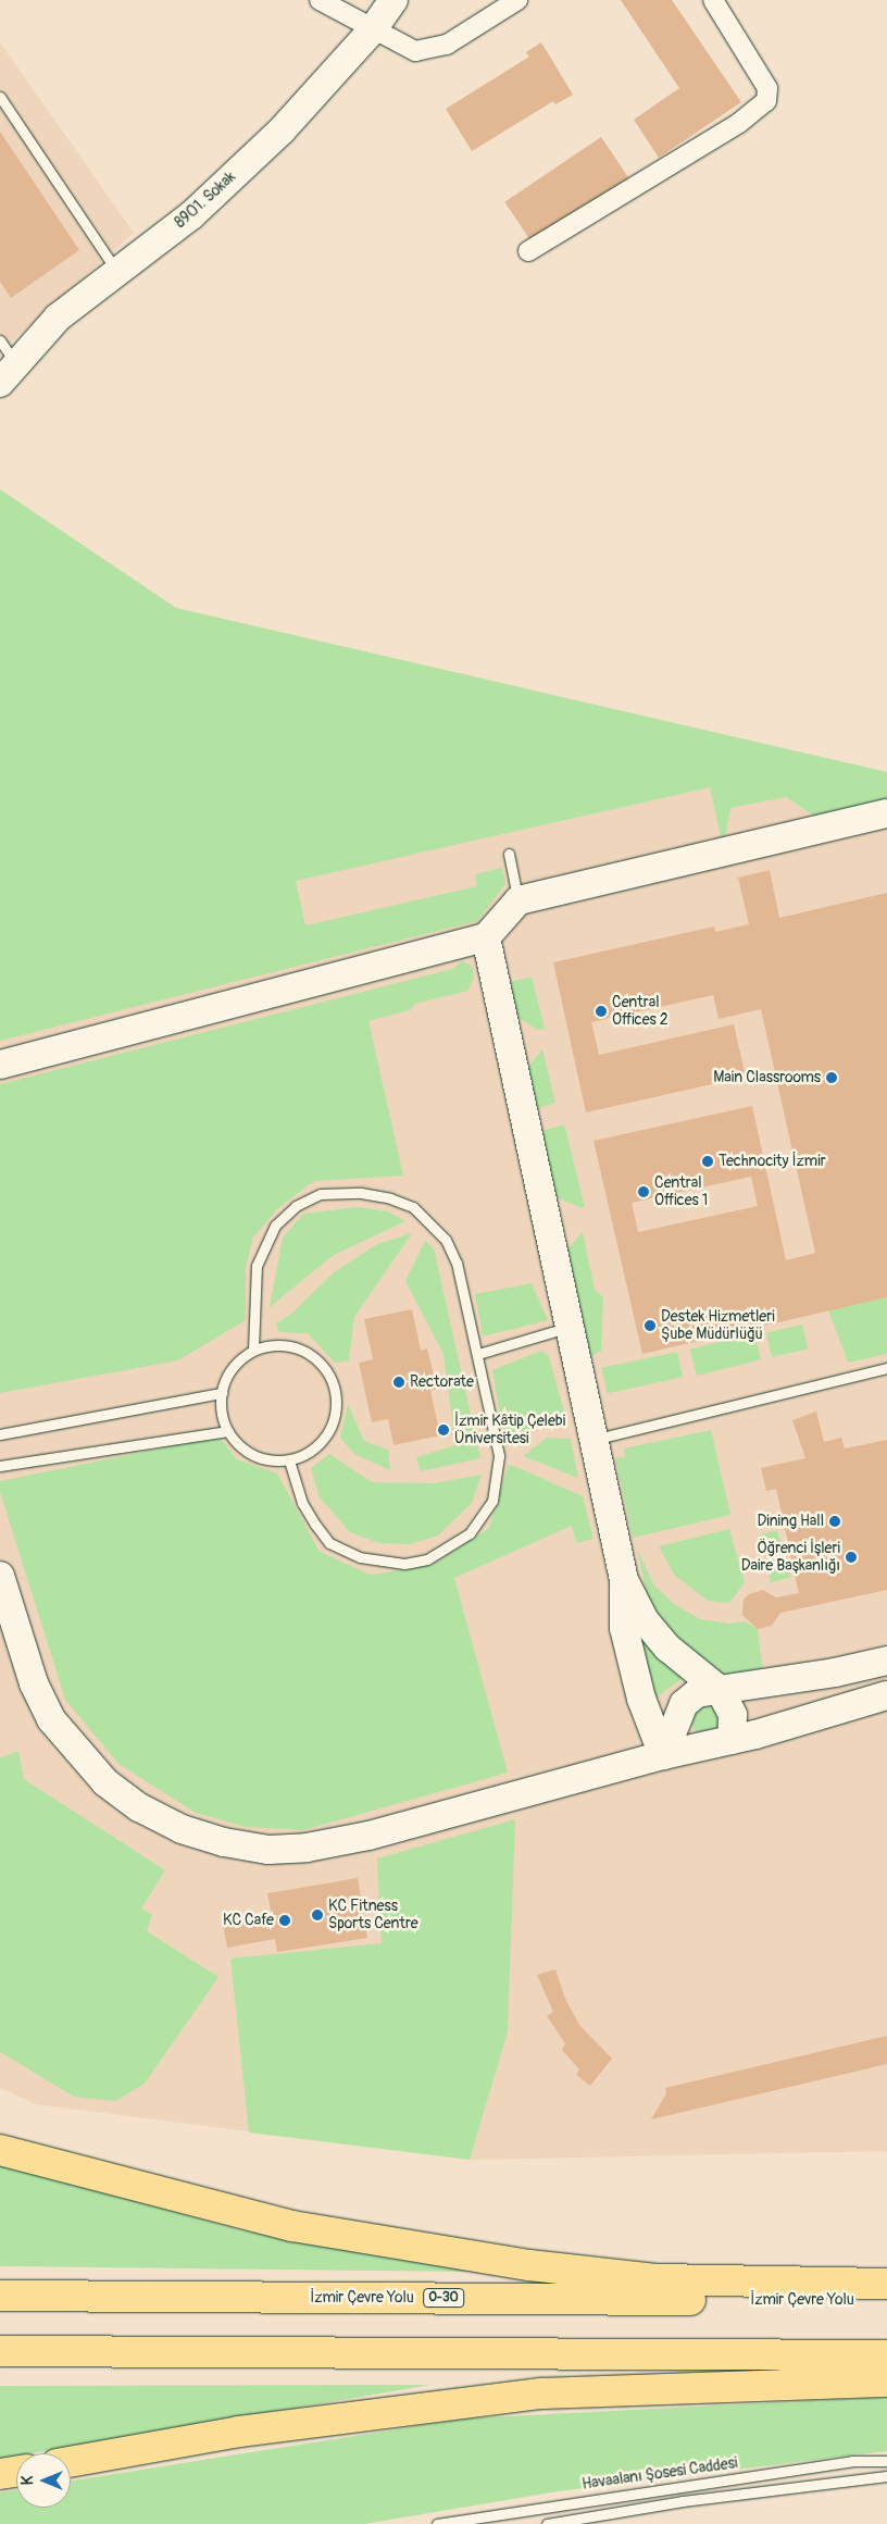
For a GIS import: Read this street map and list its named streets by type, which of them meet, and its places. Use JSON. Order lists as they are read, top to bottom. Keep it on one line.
{"streets":{"highway":["İzmir Çevre Yolu","O-30"],"street":["8901. Sokak"],"lane":["Havaalanı Şosesi Caddesi"]},"places":["Central Offices 2","Main Classrooms","Technocity İzmir","Central Offices 1","Destek Hizmetleri Şube Müdürlüğü","Rectorate","İzmir Kâtip Çelebi Üniversitesi","Dining Hall","Öğrenci İşleri Daire Başkanlığı","KC Fitness Sports Centre","KC Cafe"],"north":"left"}
